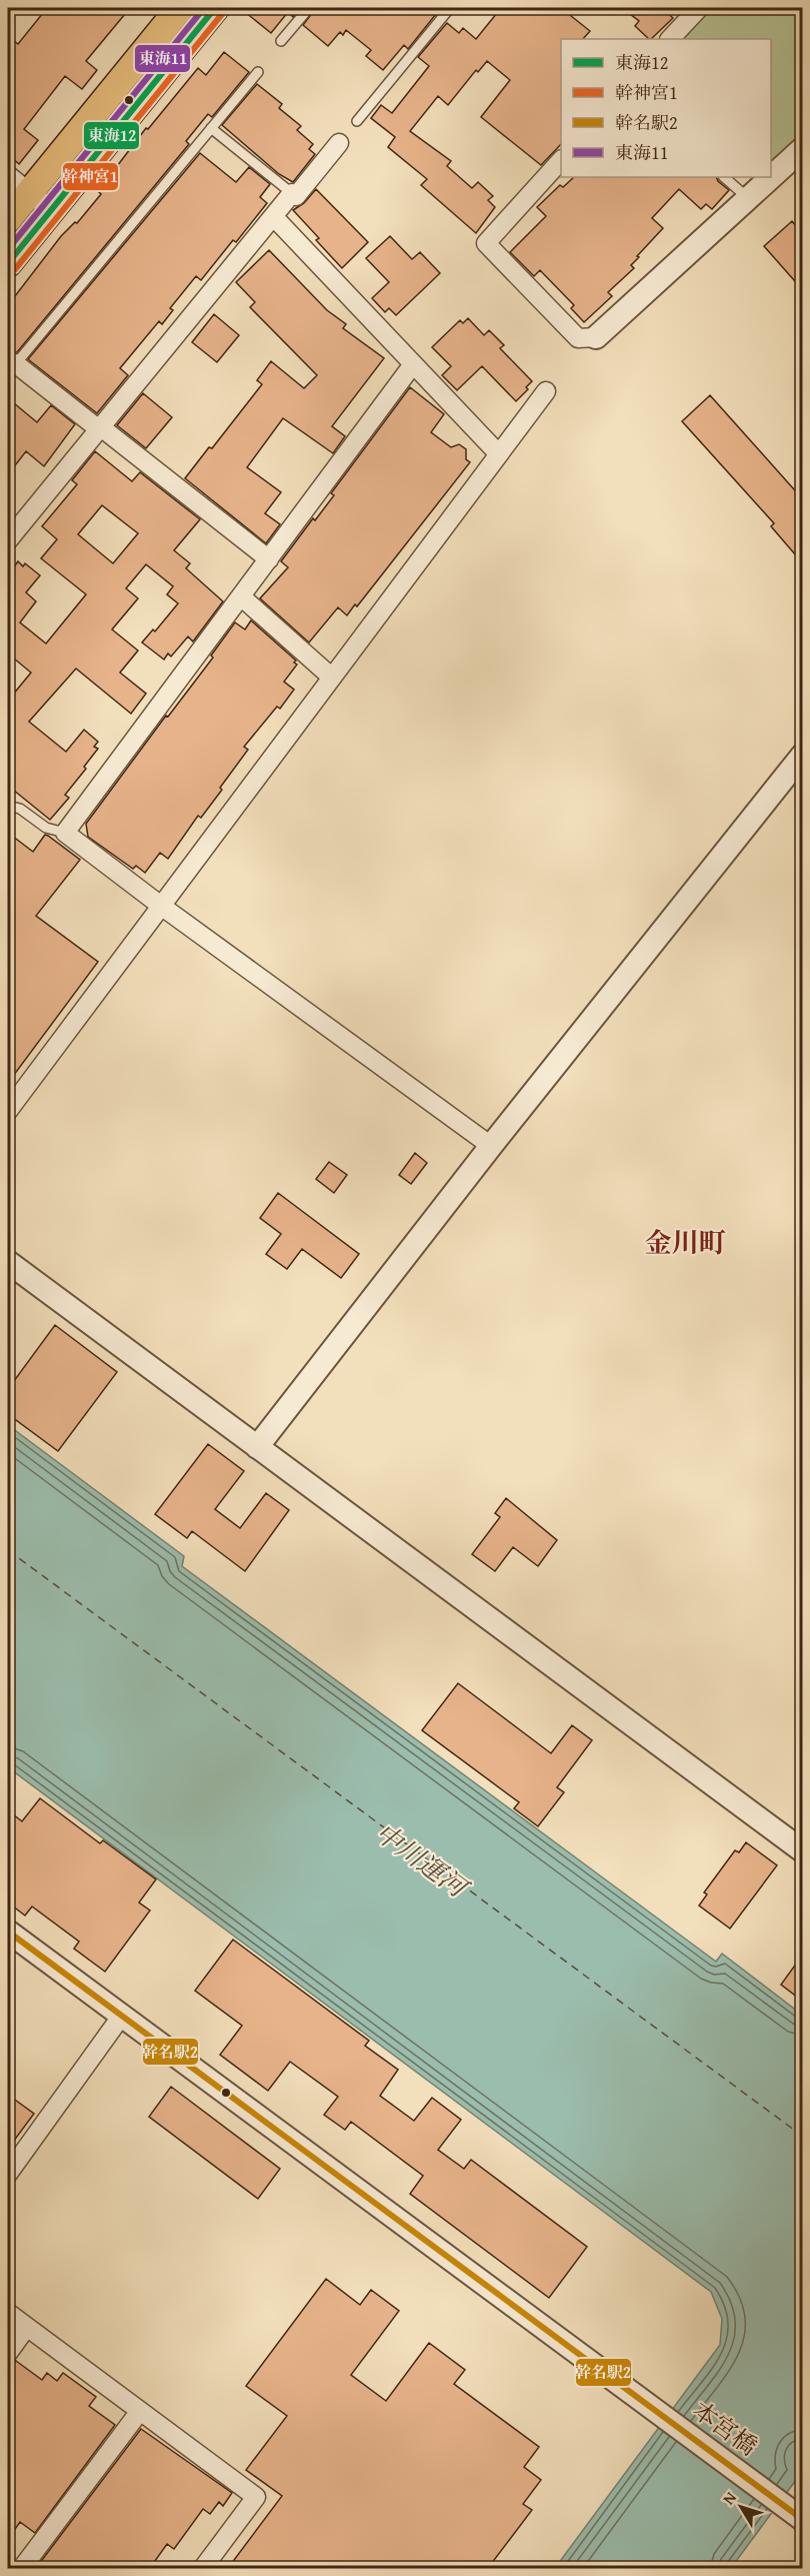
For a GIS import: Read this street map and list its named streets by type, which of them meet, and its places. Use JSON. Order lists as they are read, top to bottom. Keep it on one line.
{"streets":{"street":["本宮橋"]},"districts":["金川町"],"water":["中川運河"],"lines":["transit line 東海12","transit line 東海11","transit line 幹神宮1","transit line 幹名駅2"],"legend":["東海12","幹神宮1","幹名駅2","東海11"],"north":"top left"}
